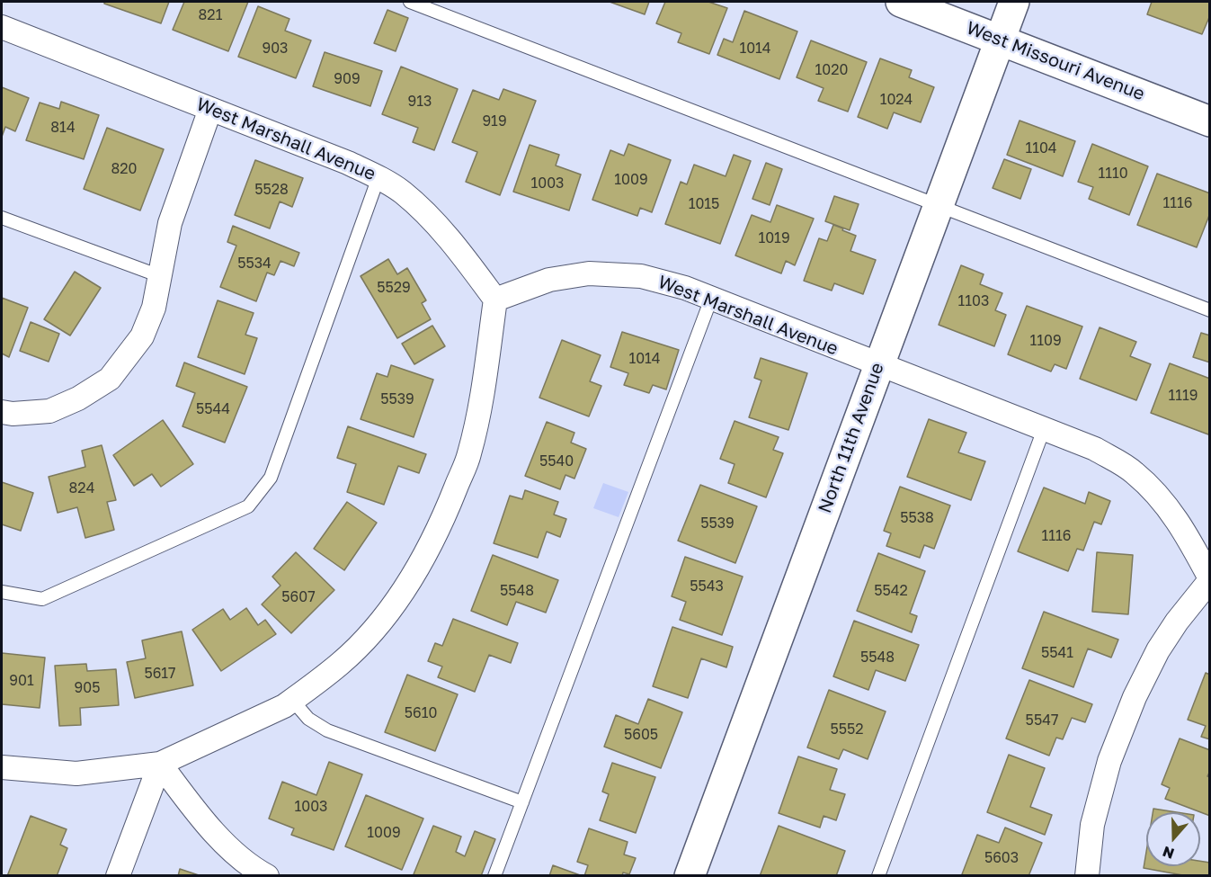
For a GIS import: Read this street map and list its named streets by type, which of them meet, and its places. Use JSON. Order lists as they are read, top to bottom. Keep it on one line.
{"streets":{"street":["West Missouri Avenue","West Marshall Avenue","North 11th Avenue"]},"crossings":[["West Missouri Avenue","North 11th Avenue"],["West Marshall Avenue","North 11th Avenue"]],"house_numbers":["821","903","1014","1020","909","1024","913","919","814","1104","820","1110","1009","1003","5528","1116","1015","1019","5534","5529","1103","1109","1014","1119","5539","5544","5540","824","5538","5539","1116","5543","5548","5542","5607","5541","5548","5617","901","905","5610","5547","5552","5605","1003","1009","5603"],"north":"bottom"}
